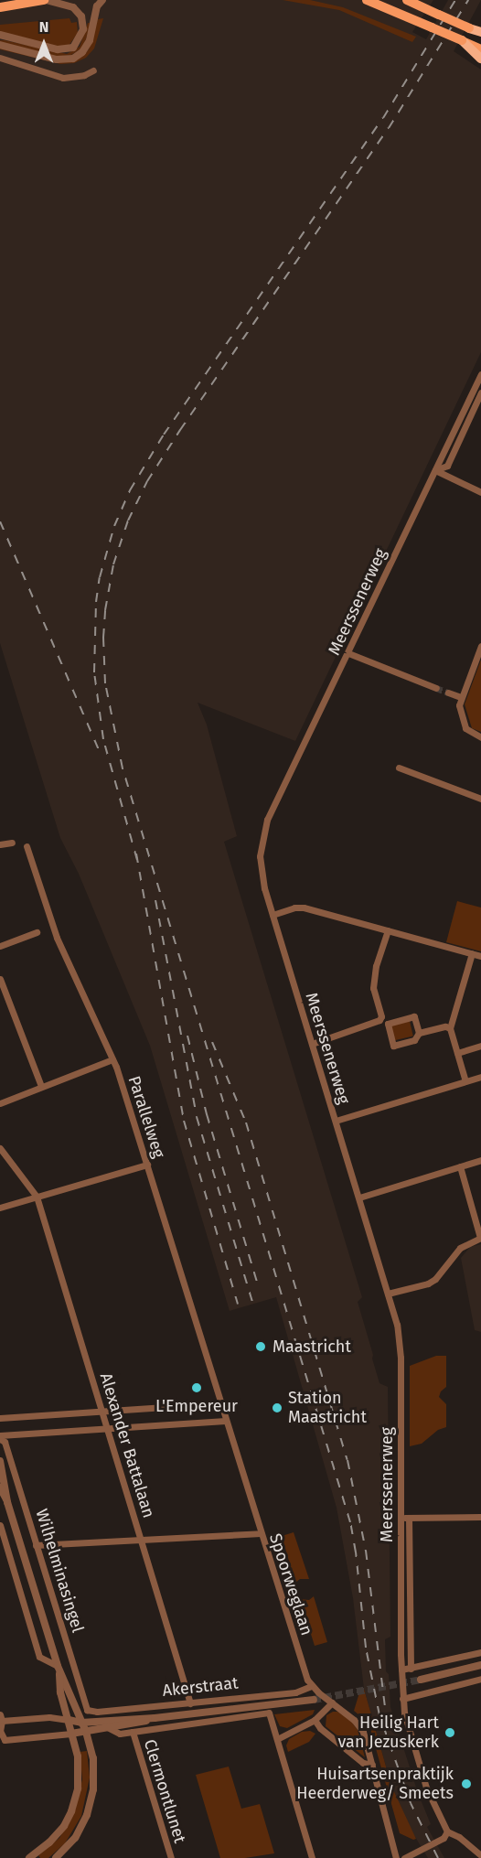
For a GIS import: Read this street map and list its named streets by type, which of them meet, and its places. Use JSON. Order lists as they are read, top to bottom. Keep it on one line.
{"streets":{"street":["Meerssenerweg","Parallelweg","Alexander Battalaan","Wilhelminasingel","Spoorweglaan","Akerstraat","Clermontlunet"]},"crossings":[["Parallelweg","Spoorweglaan"],["Alexander Battalaan","Akerstraat"],["Wilhelminasingel","Akerstraat"],["Spoorweglaan","Akerstraat"],["Akerstraat","Clermontlunet"]],"places":["Maastricht","L'Empereur","Station Maastricht","Heilig Hart van Jezuskerk","Huisartsenpraktijk Heerderweg/ Smeets"],"north":"top"}
